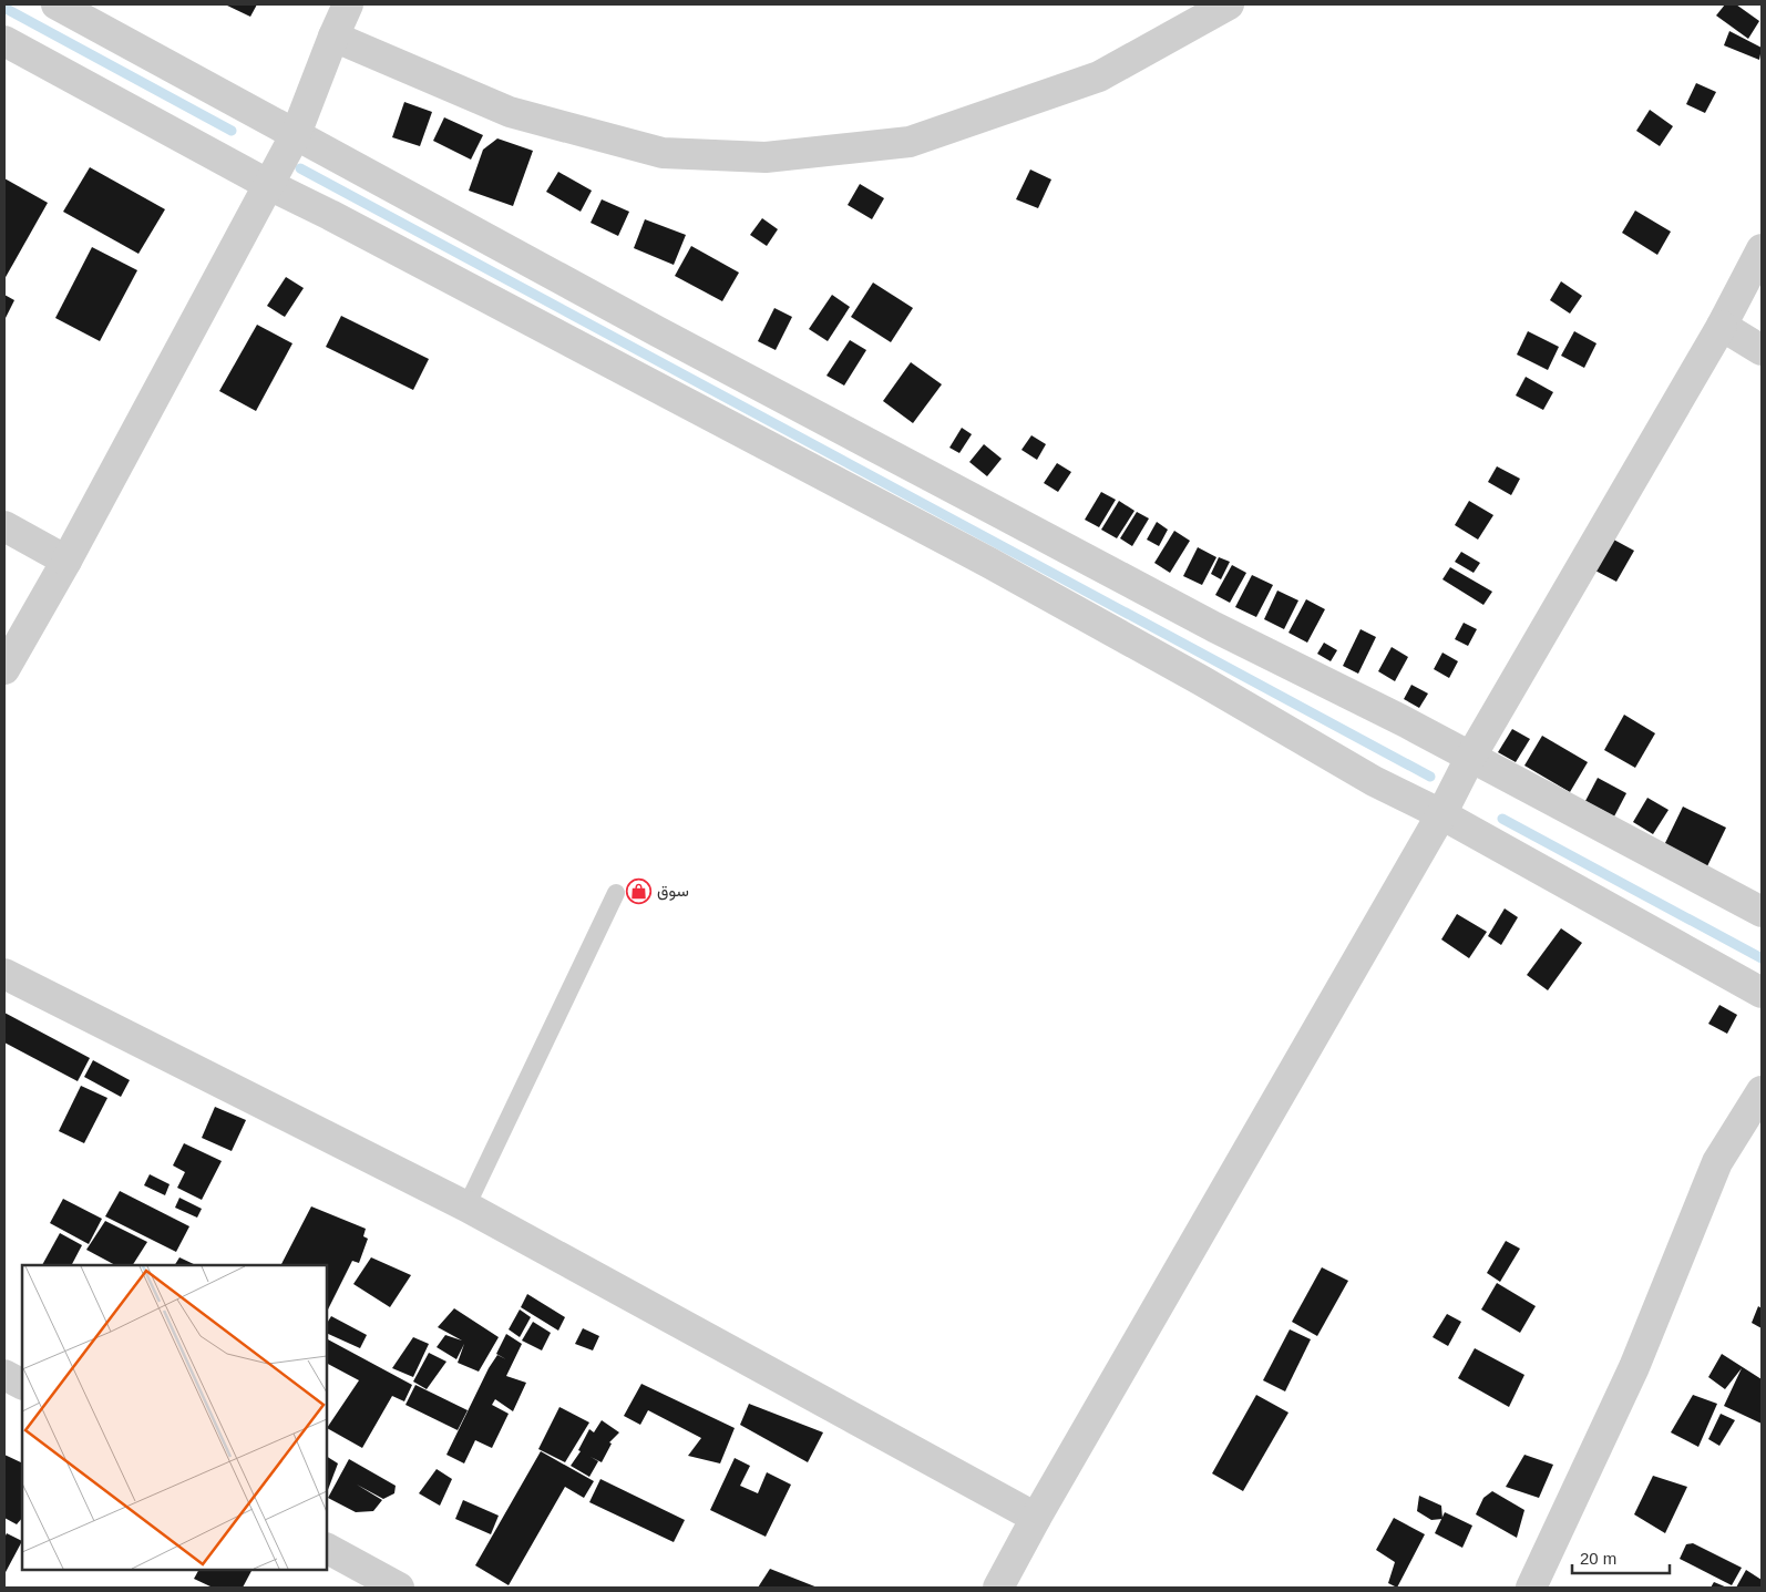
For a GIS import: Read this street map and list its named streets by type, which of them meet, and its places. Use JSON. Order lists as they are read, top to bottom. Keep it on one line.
{"places":{"shop":["سوق"]},"scale_bar":"20 m"}
